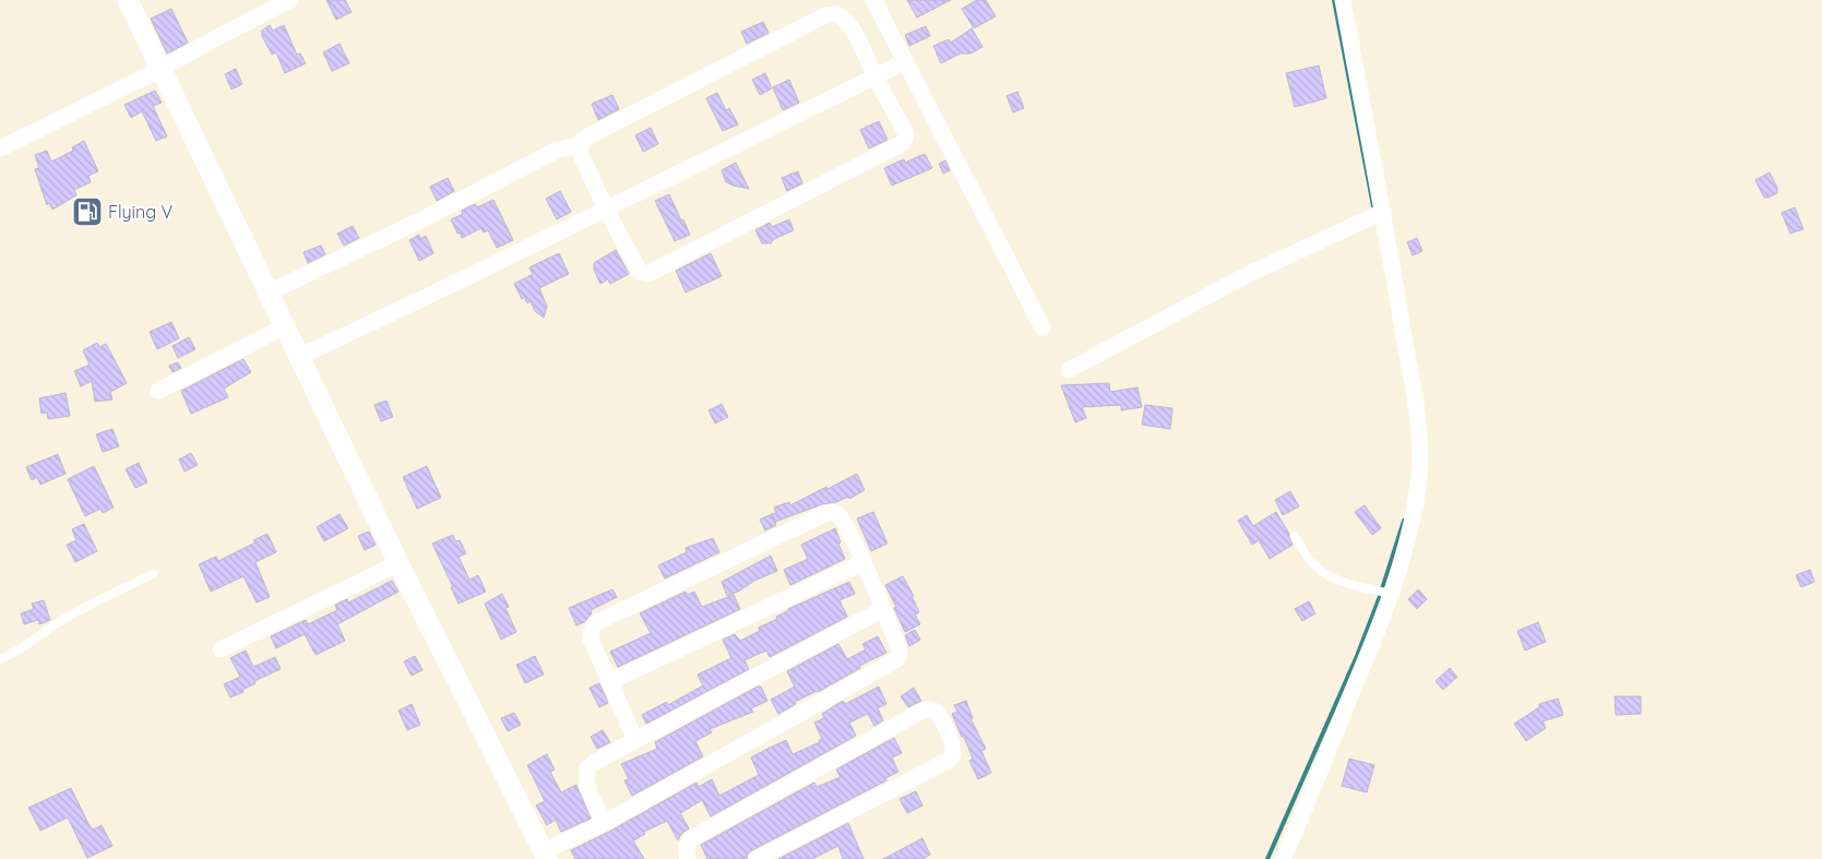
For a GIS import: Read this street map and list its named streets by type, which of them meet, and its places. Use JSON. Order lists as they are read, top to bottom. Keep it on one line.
{"places":{"fuel station":["Flying V"]}}
